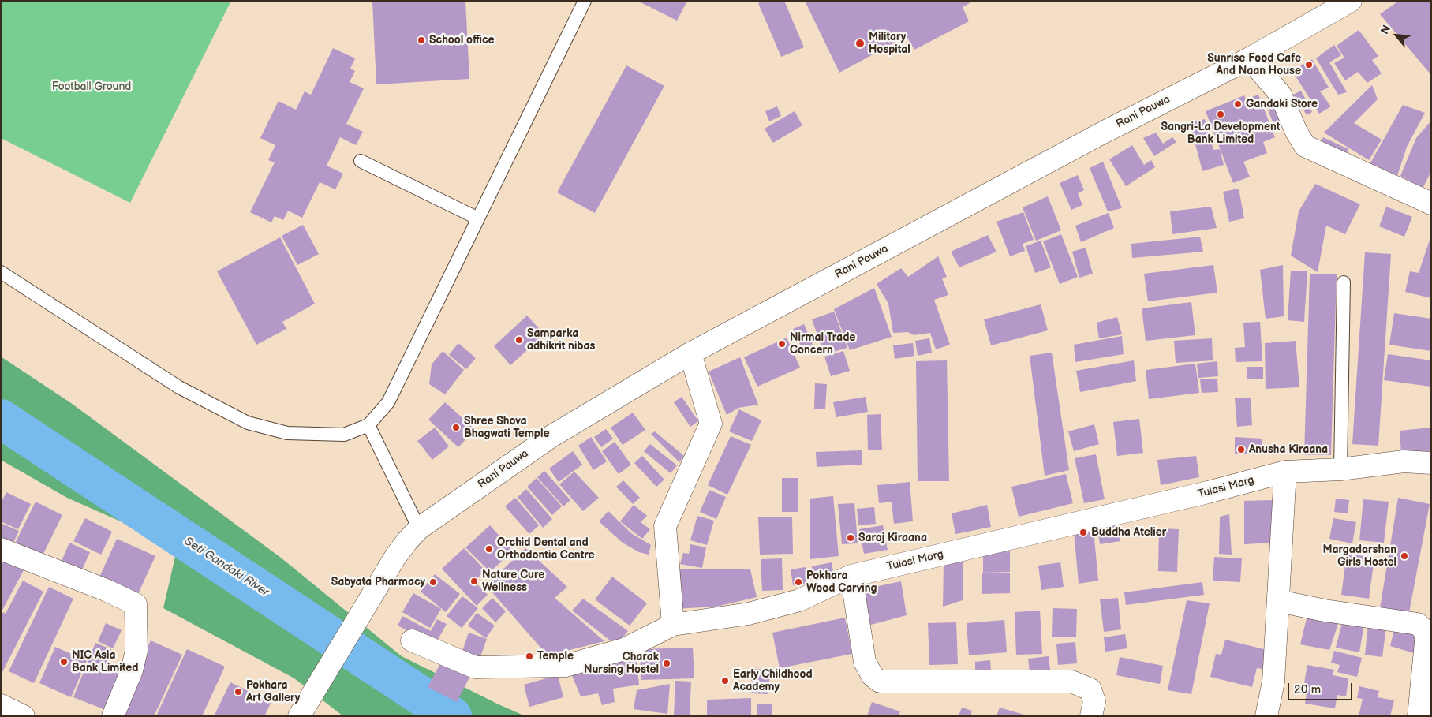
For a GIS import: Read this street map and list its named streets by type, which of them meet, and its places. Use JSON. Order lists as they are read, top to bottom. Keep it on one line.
{"streets":{"street":["Rani Pauwa","Tulasi Marg"]},"water":["Seti Gandaki River"],"parks":["Football Ground"],"places":["School office","Military Hospital","Sunrise Food Cafe And Naan House","Gandaki Store","Sangri-La Development Bank Limited","Samparka adhikrit nibas","Nirmal Trade Concern","Shree Shova Bhagwati Temple","Anusha Kiraana","Buddha Atelier","Saroj Kiraana","Orchid Dental and Orthodontic Centre","Margadarshan Girls Hostel","Nature Cure Wellness","Sabyata Pharmacy","Pokhara Wood Carving","Temple","NIC Asia Bank Limited","Charak Nursing Hostel","Early Childhood Academy","Pokhara Art Gallery"],"scale_bar":"20 m","north":"top left"}
